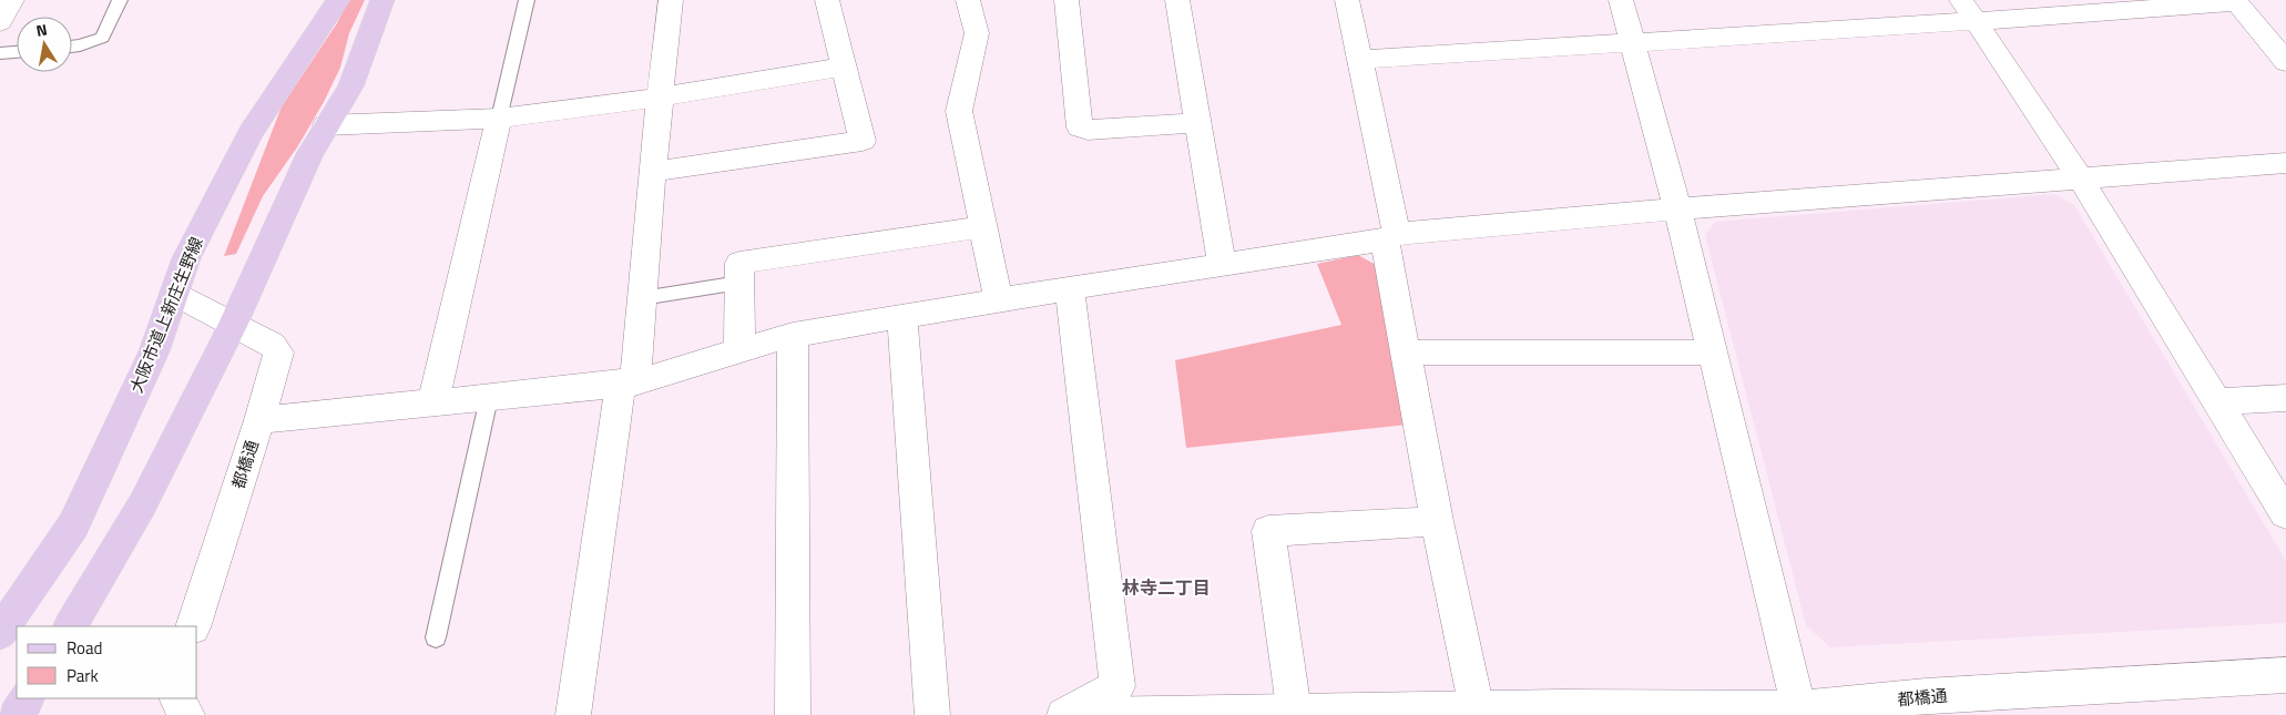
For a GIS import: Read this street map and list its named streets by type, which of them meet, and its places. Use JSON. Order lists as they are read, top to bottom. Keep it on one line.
{"streets":{"main road":["大阪市道上新庄生野線"],"street":["都橋通"]},"districts":["林寺二丁目"],"legend":["Road","Park"],"north":"top"}
